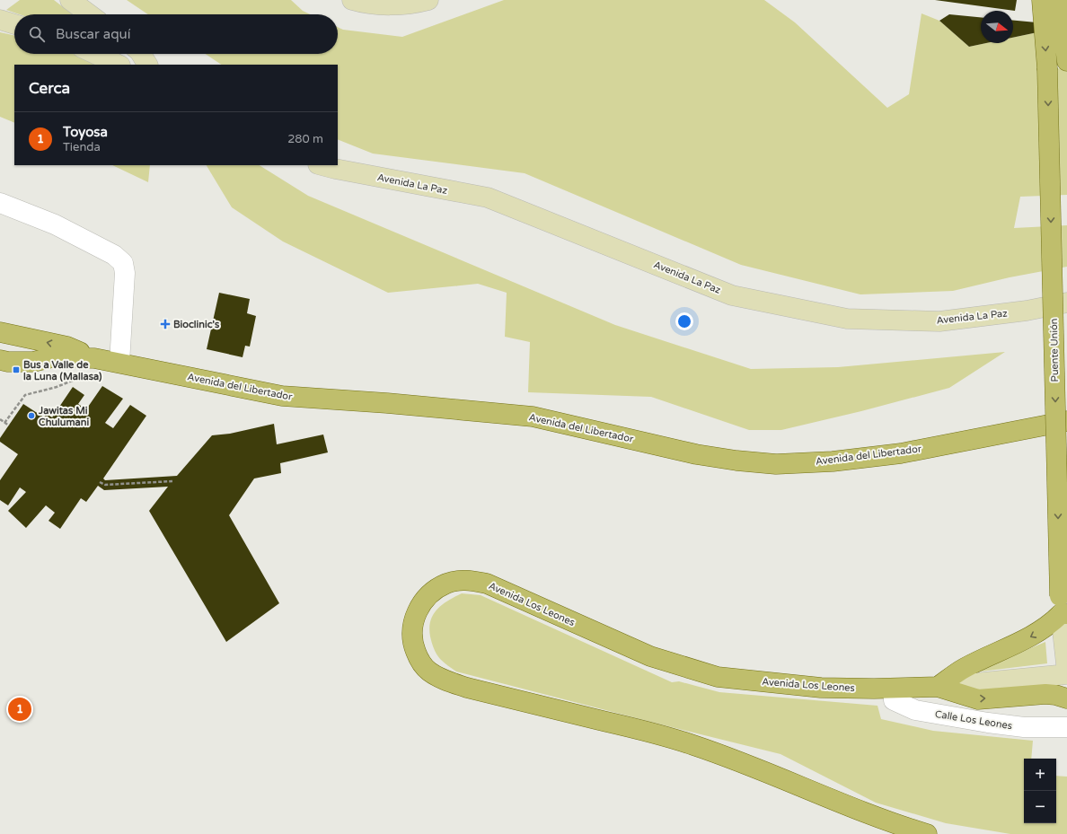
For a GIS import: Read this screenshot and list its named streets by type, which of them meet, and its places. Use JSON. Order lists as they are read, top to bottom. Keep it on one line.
{"streets":{"main road":["Avenida La Paz","Puente Unión","Avenida del Libertador","Avenida Los Leones"],"street":["Calle Los Leones"]},"crossings":[["Puente Unión","Avenida Los Leones"],["Avenida Los Leones","Calle Los Leones"]],"one_way":["Puente Unión"],"places":{"health":["Bioclinic's"],"transit":["Bus a Valle de la Luna (Mallasa)"],"other":["Jawitas Mi Chulumani"]},"north":"right","page":{"search":"Buscar aquí","heading":"Cerca","list":[{"mark":"1","name":"Toyosa","note":"Tienda","value":"280 m"}],"pins":"1","map_buttons":["+","−"]}}
